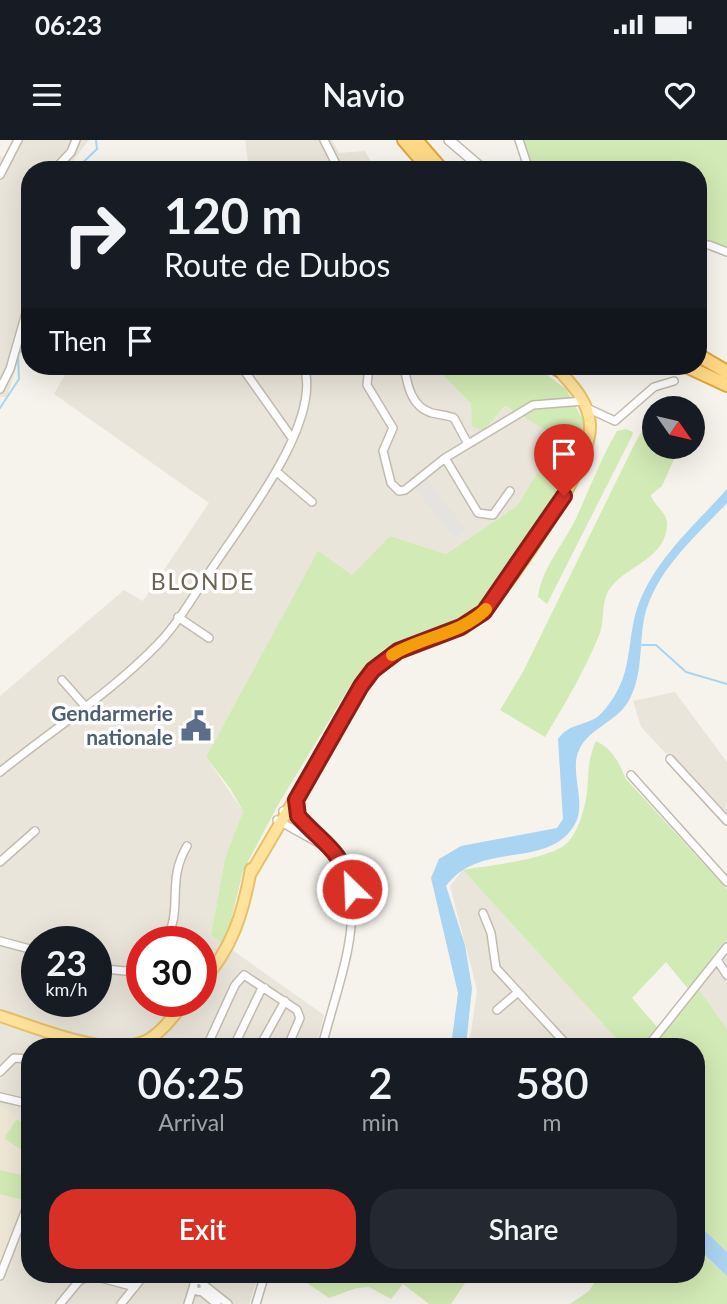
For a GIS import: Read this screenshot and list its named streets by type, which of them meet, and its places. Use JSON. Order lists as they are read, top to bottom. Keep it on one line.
{"districts":["BLONDE"],"places":{"public building":["Gendarmerie nationale"]},"north":"bottom right","page":{"status":"06:23","header":"Navio","turn":["120 m","Route de Dubos"],"then":"Then","speed":"23 km/h","limit":"30","eta":["06:25","Arrival","2","min","580","m"],"buttons":["Exit","Share"]}}
